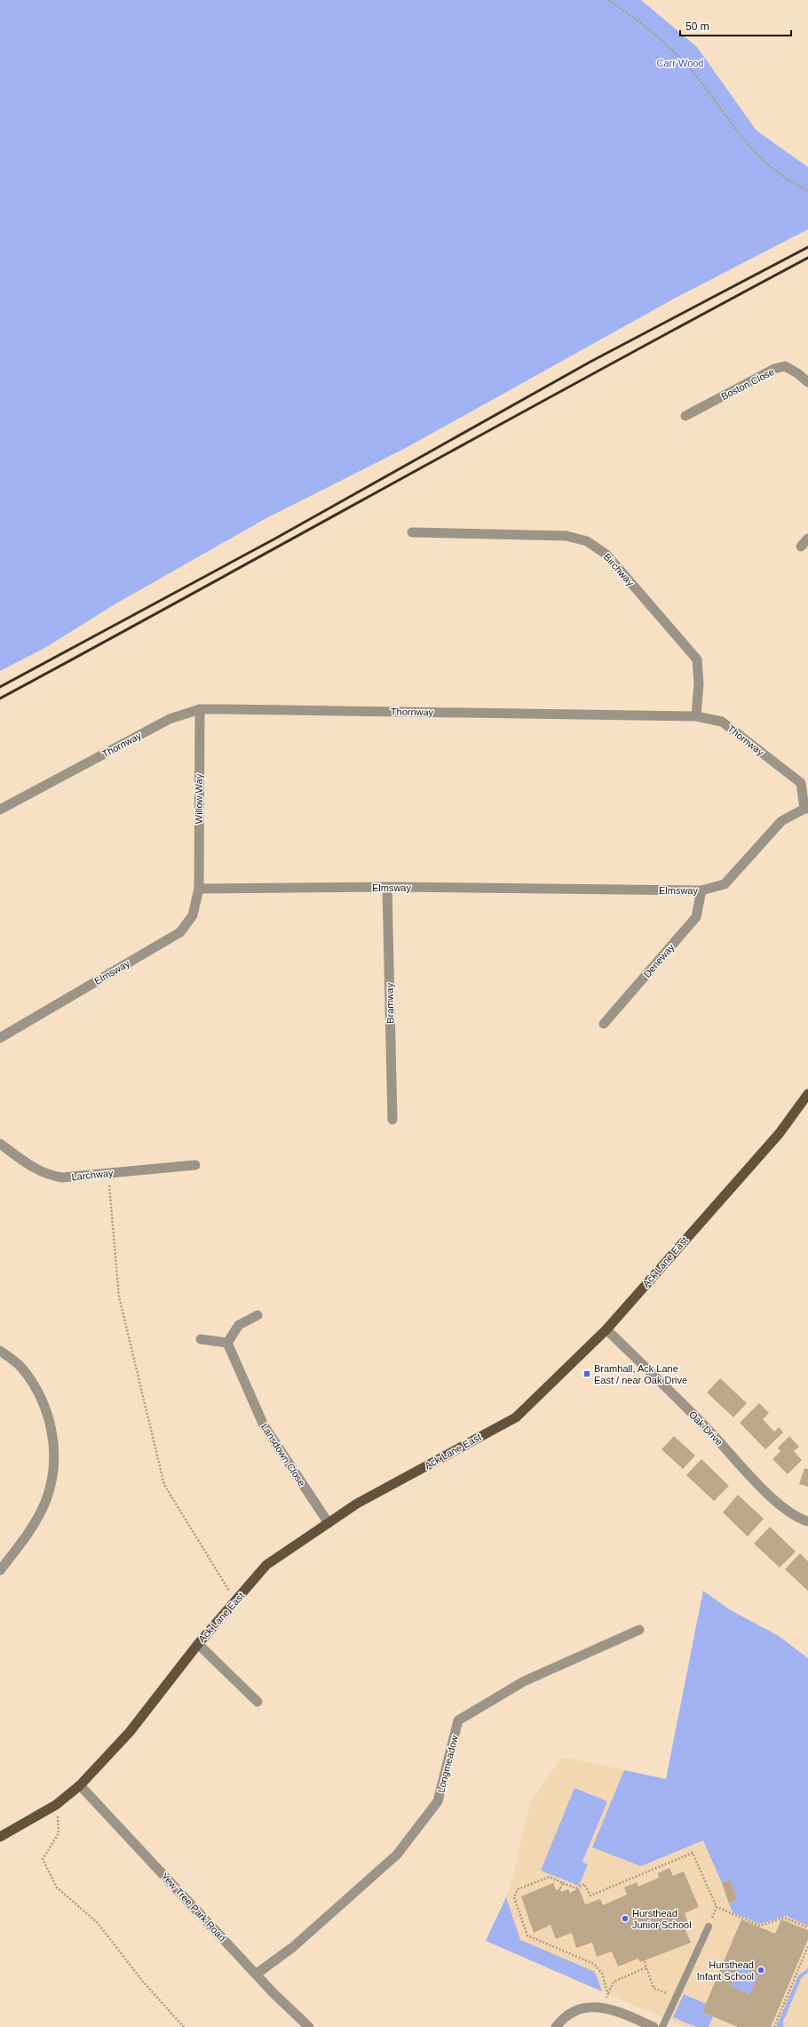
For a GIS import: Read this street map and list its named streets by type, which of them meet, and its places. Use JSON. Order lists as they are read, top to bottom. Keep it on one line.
{"streets":{"main road":["Ack Lane East"],"street":["Boston Close","Birchway","Thornway","Willow Way","Elmsway","Deneway","Bramway","Larchway","Oak Drive","Lansdown Close","Longmeadow","Yew Tree Park Road"]},"crossings":[["Birchway","Thornway"],["Thornway","Willow Way"],["Thornway","Elmsway"],["Willow Way","Elmsway"],["Elmsway","Deneway"],["Elmsway","Bramway"],["Ack Lane East","Oak Drive"],["Ack Lane East","Lansdown Close"],["Ack Lane East","Yew Tree Park Road"],["Longmeadow","Yew Tree Park Road"]],"parks":["Carr Wood"],"places":{"transit":["Bramhall, Ack Lane East / near Oak Drive"],"other":["Hursthead Junior School","Hursthead Infant School"]},"scale_bar":"50 m"}
